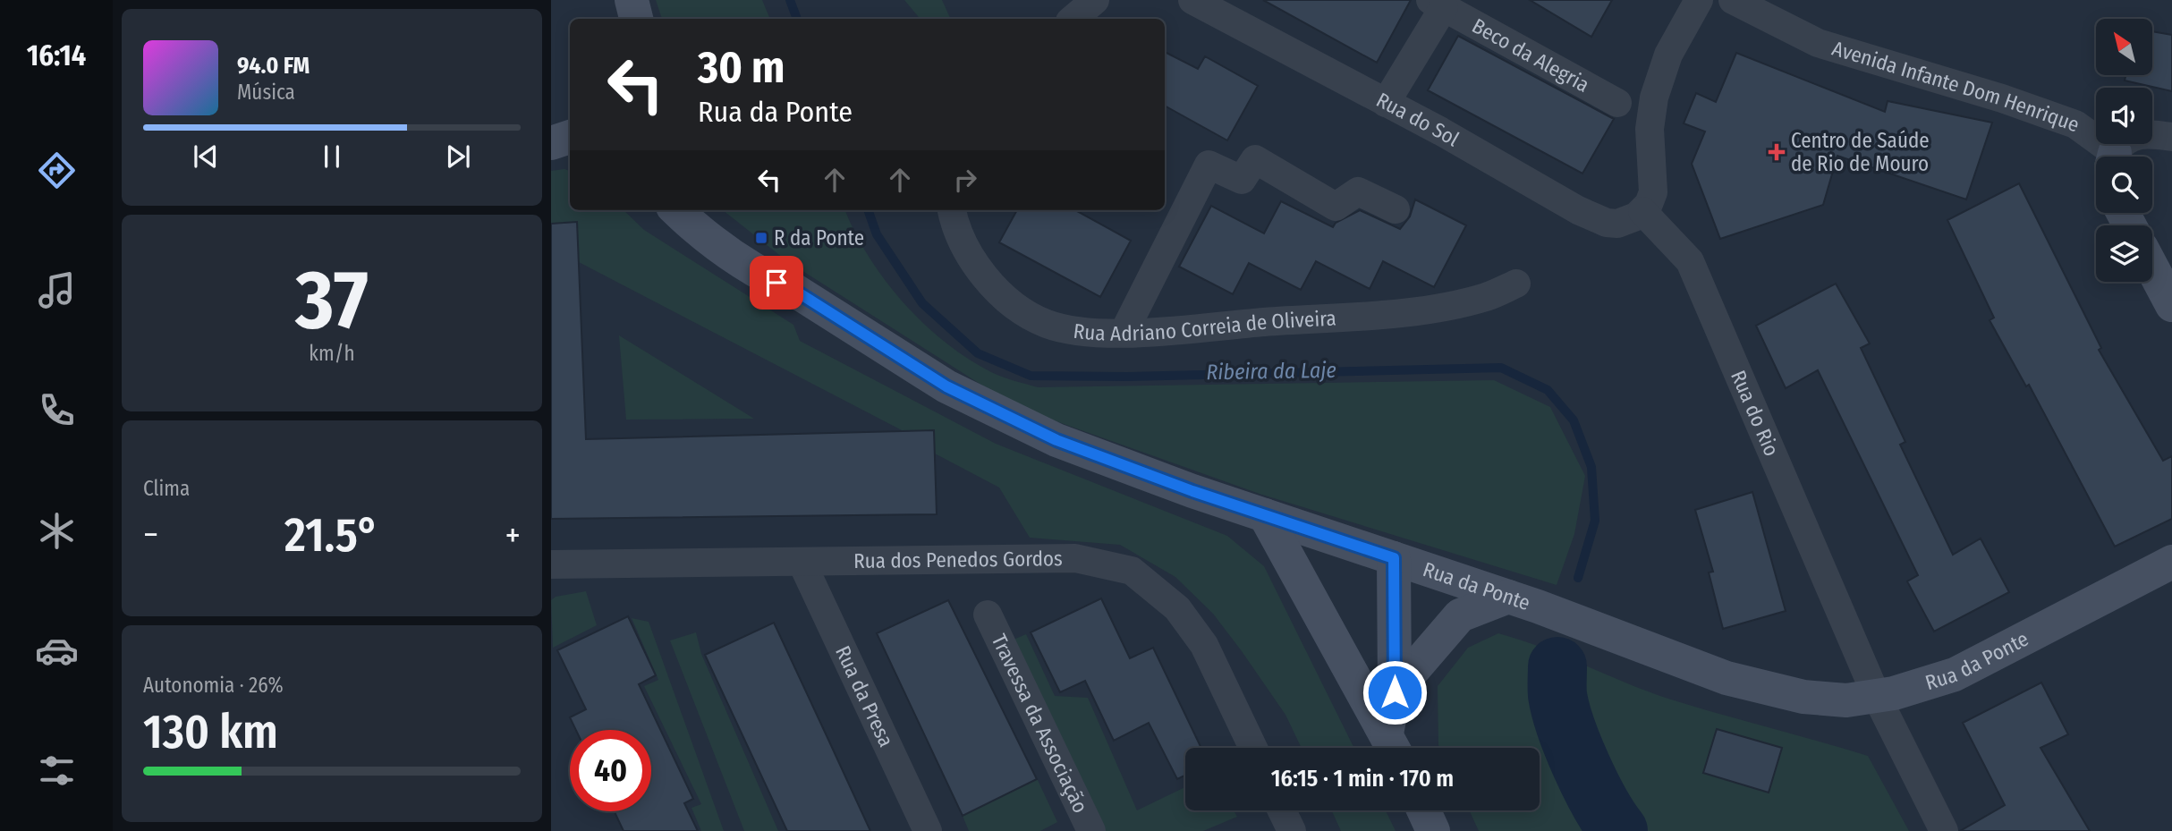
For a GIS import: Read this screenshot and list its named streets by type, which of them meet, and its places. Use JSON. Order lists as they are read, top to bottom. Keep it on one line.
{"streets":{"street":["Beco da Alegria","Avenida Infante Dom Henrique","Rua do Sol","Rua Adriano Correia de Oliveira","Rua do Rio","Rua dos Penedos Gordos","Rua da Ponte","Rua da Presa","Travessa da Associação"]},"crossings":[["Beco da Alegria","Rua do Sol"],["Rua do Sol","Rua do Rio"],["Rua do Rio","Rua da Ponte"],["Rua dos Penedos Gordos","Rua da Presa"]],"water":["Ribeira da Laje"],"places":{"health":["Centro de Saúde de Rio de Mouro"],"transit":["R da Ponte"]},"north":"top left","page":{"tabs":"16:14","turn":["30 m","Rua da Ponte"],"song":["94.0 FM","Música"],"tile":[["37","km/h"],"Clima",["Autonomia · 26%","130 km"]],"heat":["−","21.5°","+"],"limit":"40","trip":"16:15 · 1 min · 170 m"}}
